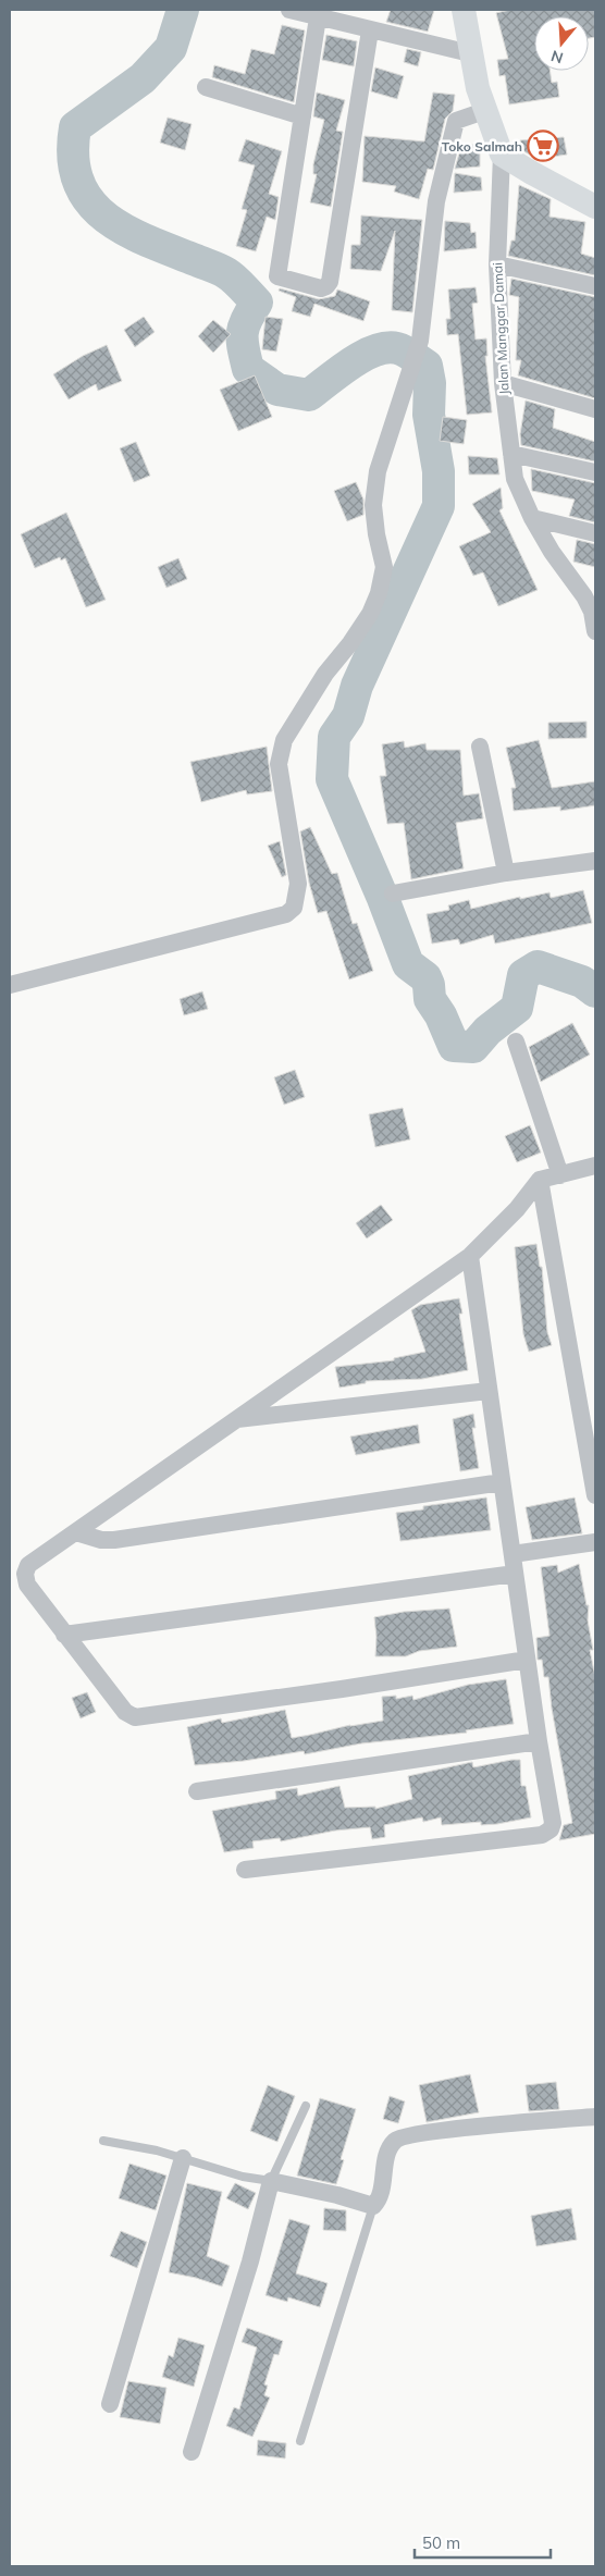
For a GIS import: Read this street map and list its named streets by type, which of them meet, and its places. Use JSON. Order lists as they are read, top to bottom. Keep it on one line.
{"streets":{"street":["Jalan Manggar Damai"]},"places":{"supermarket":["Toko Salmah"]},"scale_bar":"50 m","north":"bottom"}
